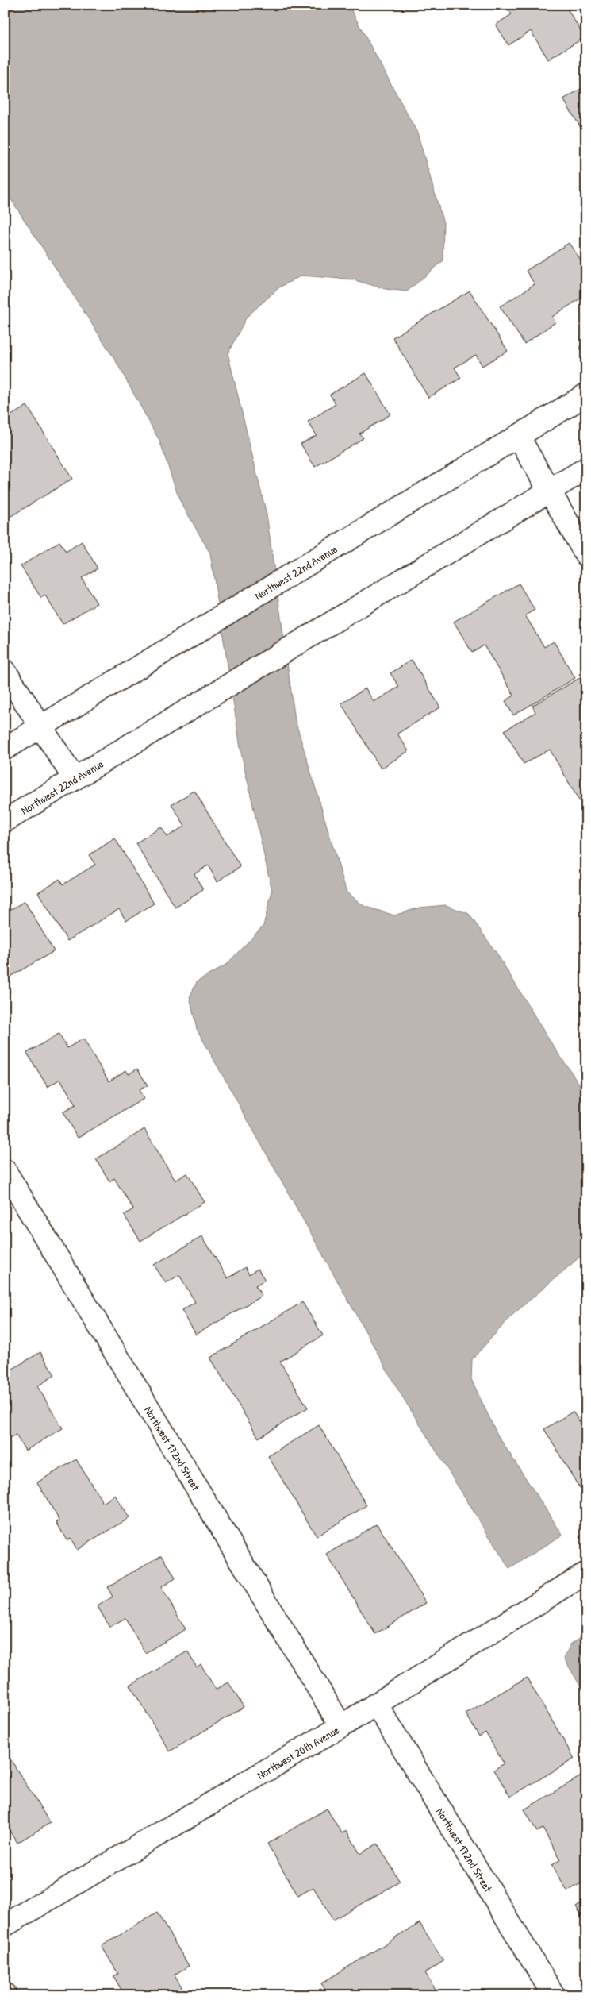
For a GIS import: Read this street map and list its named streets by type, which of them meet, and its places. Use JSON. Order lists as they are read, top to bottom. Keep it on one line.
{"streets":{"street":["Northwest 22nd Avenue","Northwest 172nd Street","Northwest 20th Avenue"]},"crossings":[["Northwest 172nd Street","Northwest 20th Avenue"]]}
